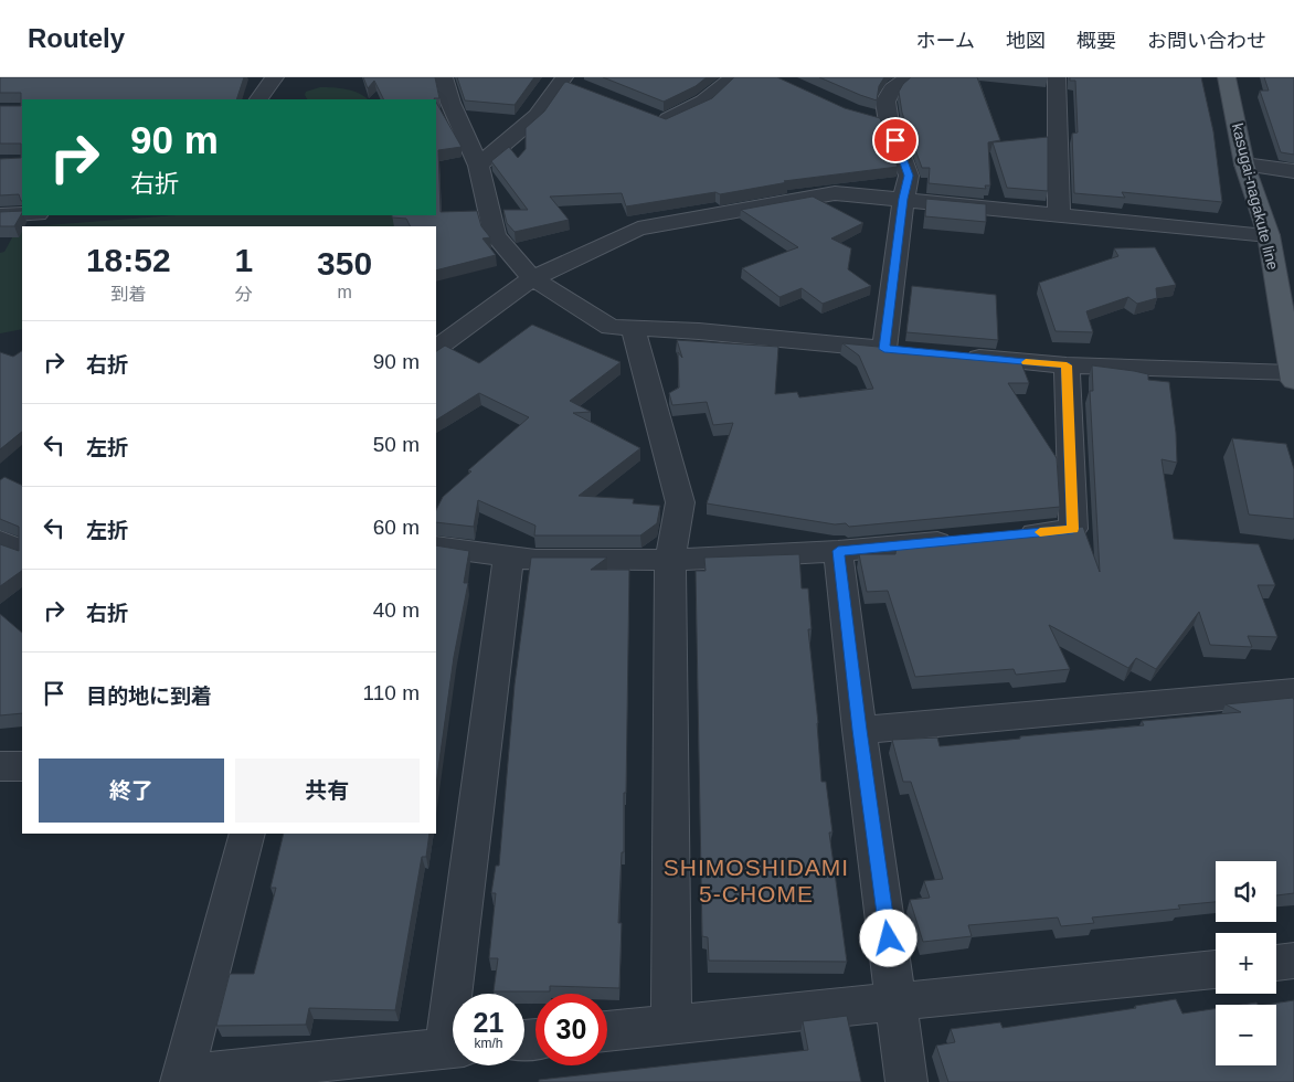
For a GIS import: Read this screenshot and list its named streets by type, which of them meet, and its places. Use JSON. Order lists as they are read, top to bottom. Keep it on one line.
{"streets":{"main road":["kasugai-nagakute line"]},"districts":["SHIMOSHIDAMI 5-CHOME"],"page":{"header":"Routely","nav":["ホーム","地図","概要","お問い合わせ"],"turn":["90 m","右折"],"eta":["18:52","到着","1","分","350","m"],"list":[{"name":"右折","value":"90 m"},{"name":"左折","value":"50 m"},{"name":"左折","value":"60 m"},{"name":"右折","value":"40 m"},{"name":"目的地に到着","value":"110 m"}],"buttons":["終了","共有"],"map_buttons":["+","−"],"speed":"21 km/h","limit":"30"}}
